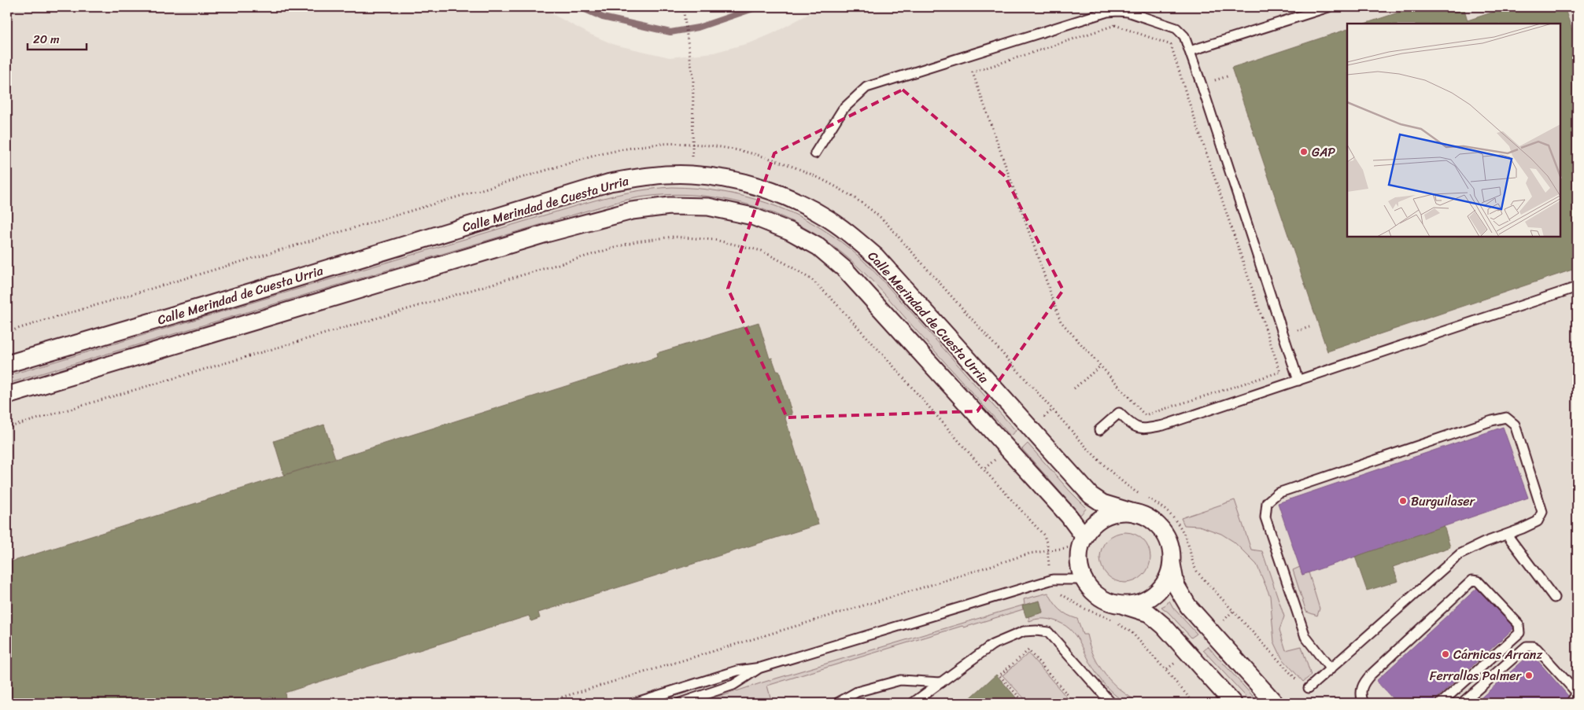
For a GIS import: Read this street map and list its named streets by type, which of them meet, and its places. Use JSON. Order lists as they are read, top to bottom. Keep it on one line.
{"streets":{"street":["Calle Merindad de Cuesta Urria"]},"places":["GAP","Burguilaser","Cárnicas Arranz","Ferrallas Palmer"],"scale_bar":"20 m"}
